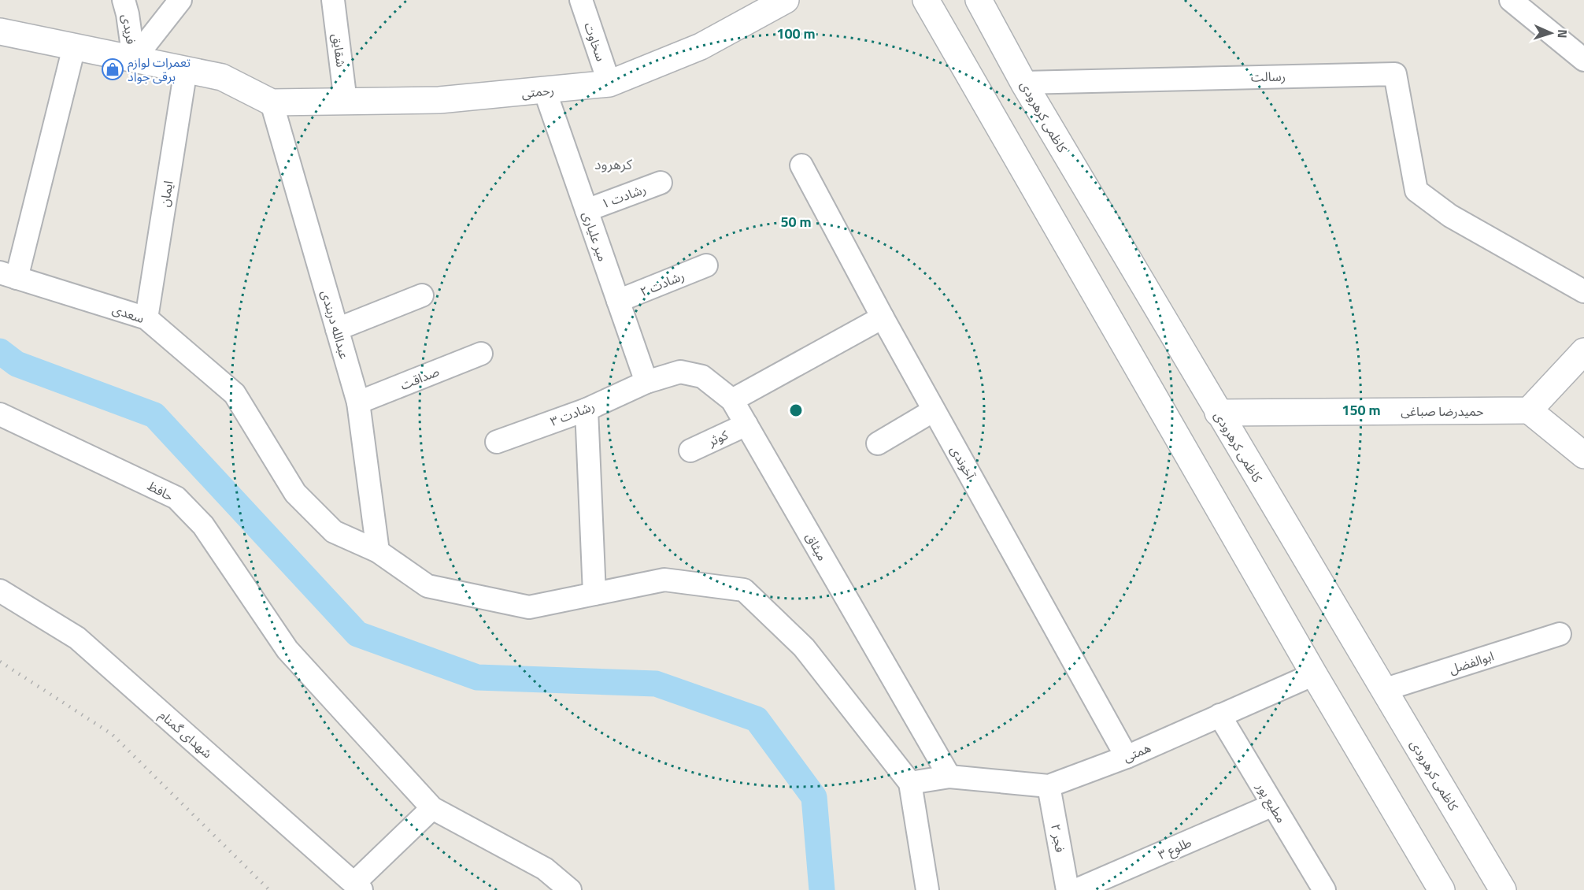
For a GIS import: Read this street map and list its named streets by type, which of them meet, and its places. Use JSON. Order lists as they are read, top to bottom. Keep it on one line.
{"streets":{"main road":["رحمتی","کاظمی کرهرودی","حمیدرضا صباغی"],"street":["فریدی","سخاوت","شقایق","رسالت","ایمان","رشادت ۱","میر علیاری","رشادت ۲","سعدی","عبدالله دربندی","صداقت","رشادت ۳","کوثر","آخوندی","حافظ","میثاق","ابوالفضل","شهدای گمنام","همتی","مطیع پور","فجر ۲","طلوع ۳"]},"crossings":[["سخاوت","رحمتی"],["شقایق","رحمتی"],["رسالت","کاظمی کرهرودی"],["رحمتی","میر علیاری"],["رحمتی","عبدالله دربندی"],["کاظمی کرهرودی","حمیدرضا صباغی"],["کاظمی کرهرودی","ابوالفضل"],["ایمان","سعدی"],["رشادت ۱","میر علیاری"],["میر علیاری","رشادت ۲"],["میر علیاری","رشادت ۳"],["میر علیاری","میثاق"],["سعدی","عبدالله دربندی"],["سعدی","همتی"],["عبدالله دربندی","صداقت"],["رشادت ۳","میثاق"],["کوثر","میثاق"],["آخوندی","همتی"],["میثاق","همتی"],["همتی","مطیع پور"],["همتی","فجر ۲"],["مطیع پور","طلوع ۳"]],"districts":["کرهرود"],"places":{"shop":["تعمرات لوازم برقی جواد"]},"north":"right","rings":["100 m","50 m","150 m"]}
